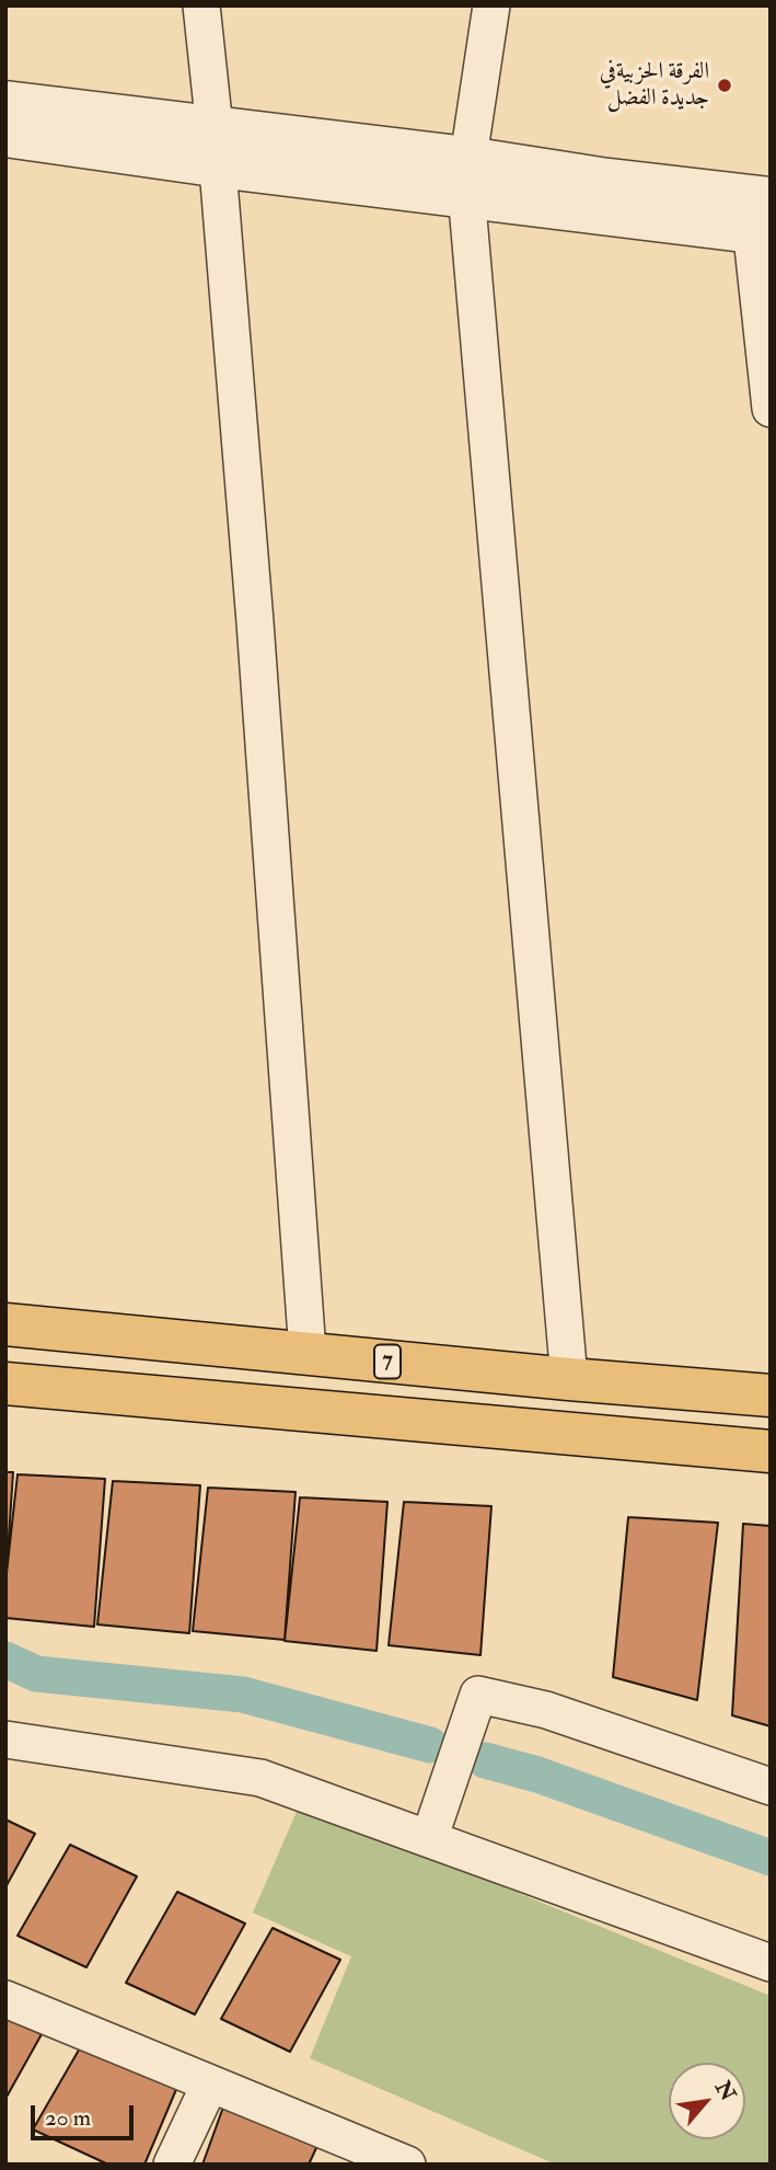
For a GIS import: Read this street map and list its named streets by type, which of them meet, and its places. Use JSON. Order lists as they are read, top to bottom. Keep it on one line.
{"streets":{"main road":["7"]},"places":["الفرقة الحزبيةفي جديدة الفضل"],"scale_bar":"20 m","north":"top right"}
